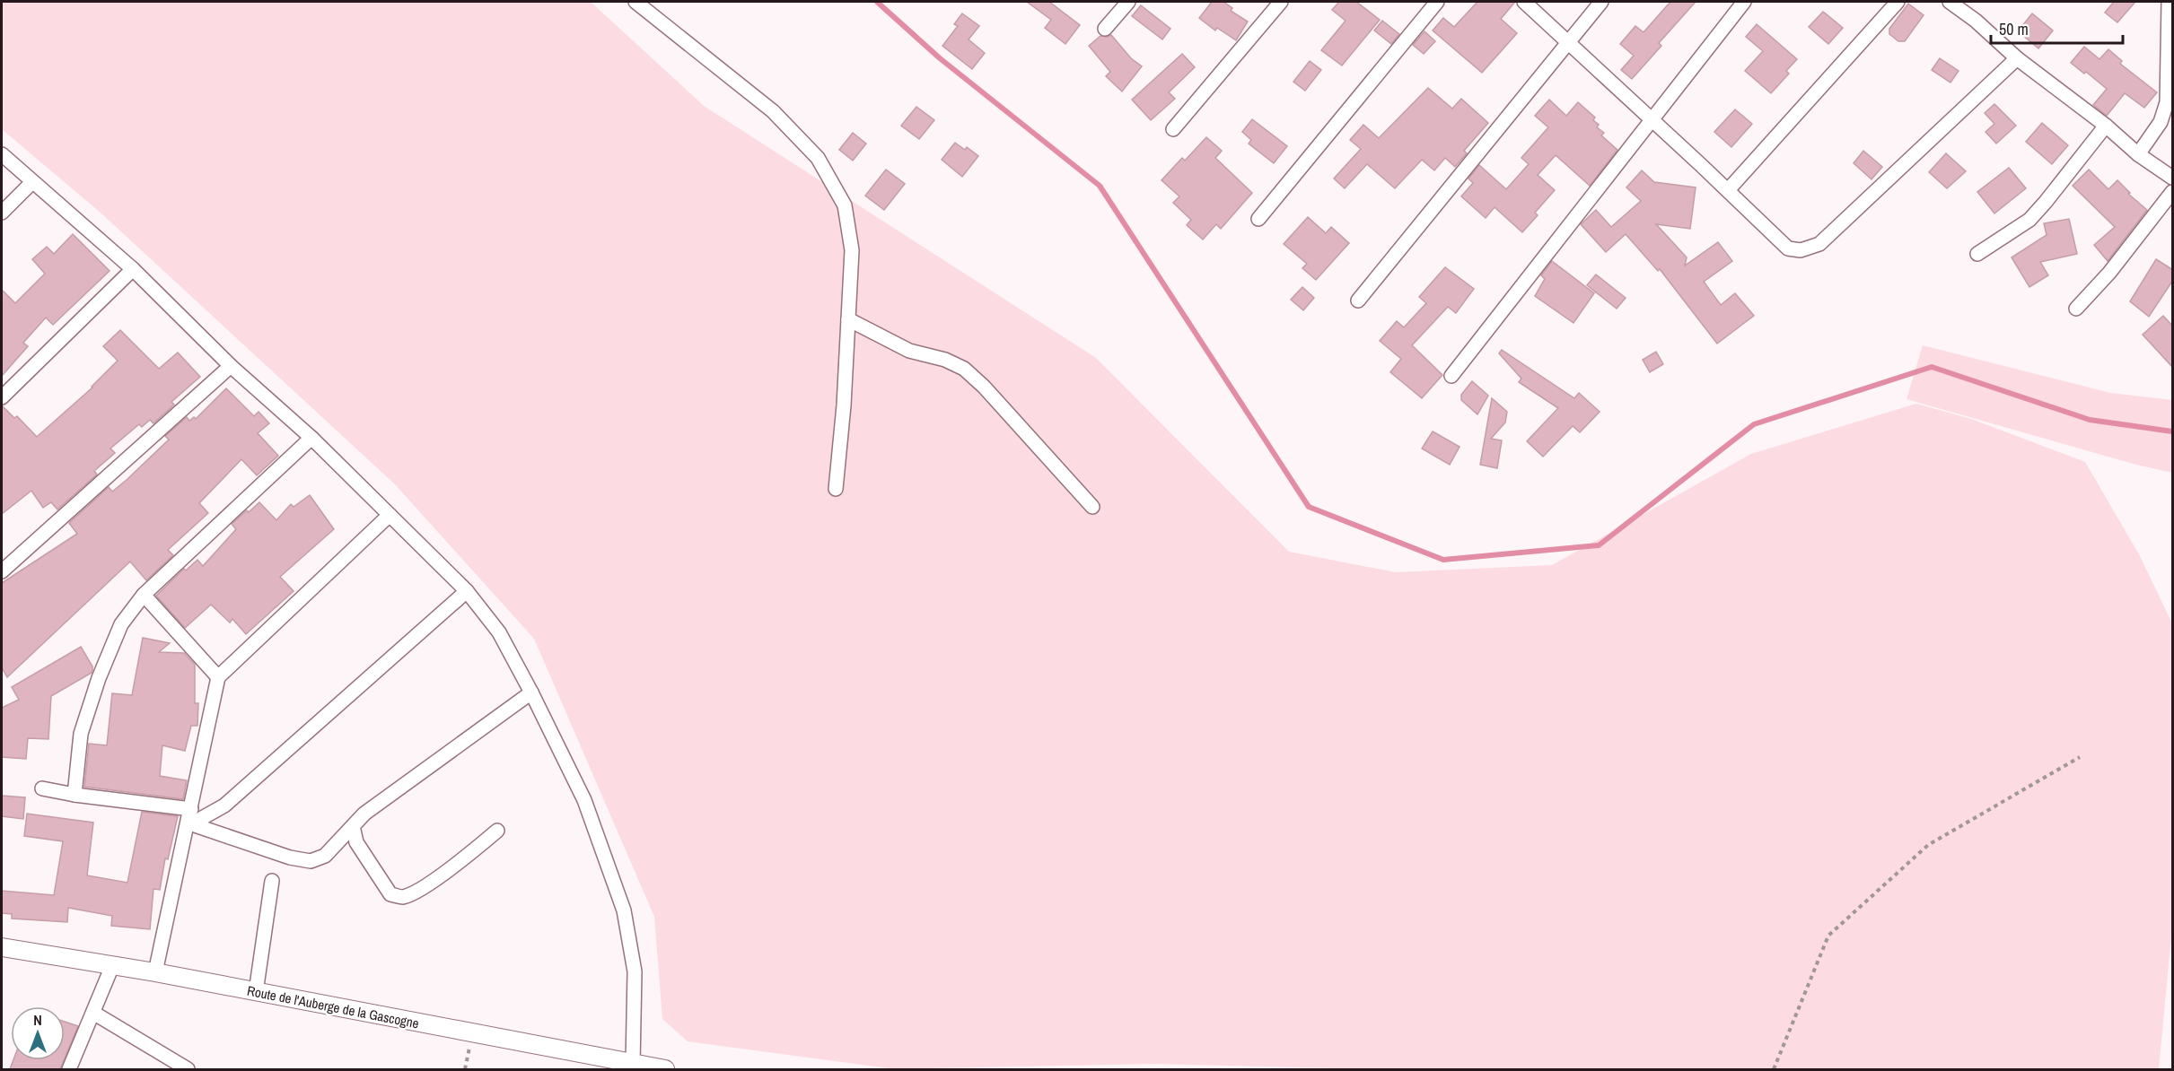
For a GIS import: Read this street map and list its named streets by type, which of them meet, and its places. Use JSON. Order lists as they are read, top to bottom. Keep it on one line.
{"streets":{"street":["Route de l'Auberge de la Gascogne"]},"scale_bar":"50 m","north":"top"}
